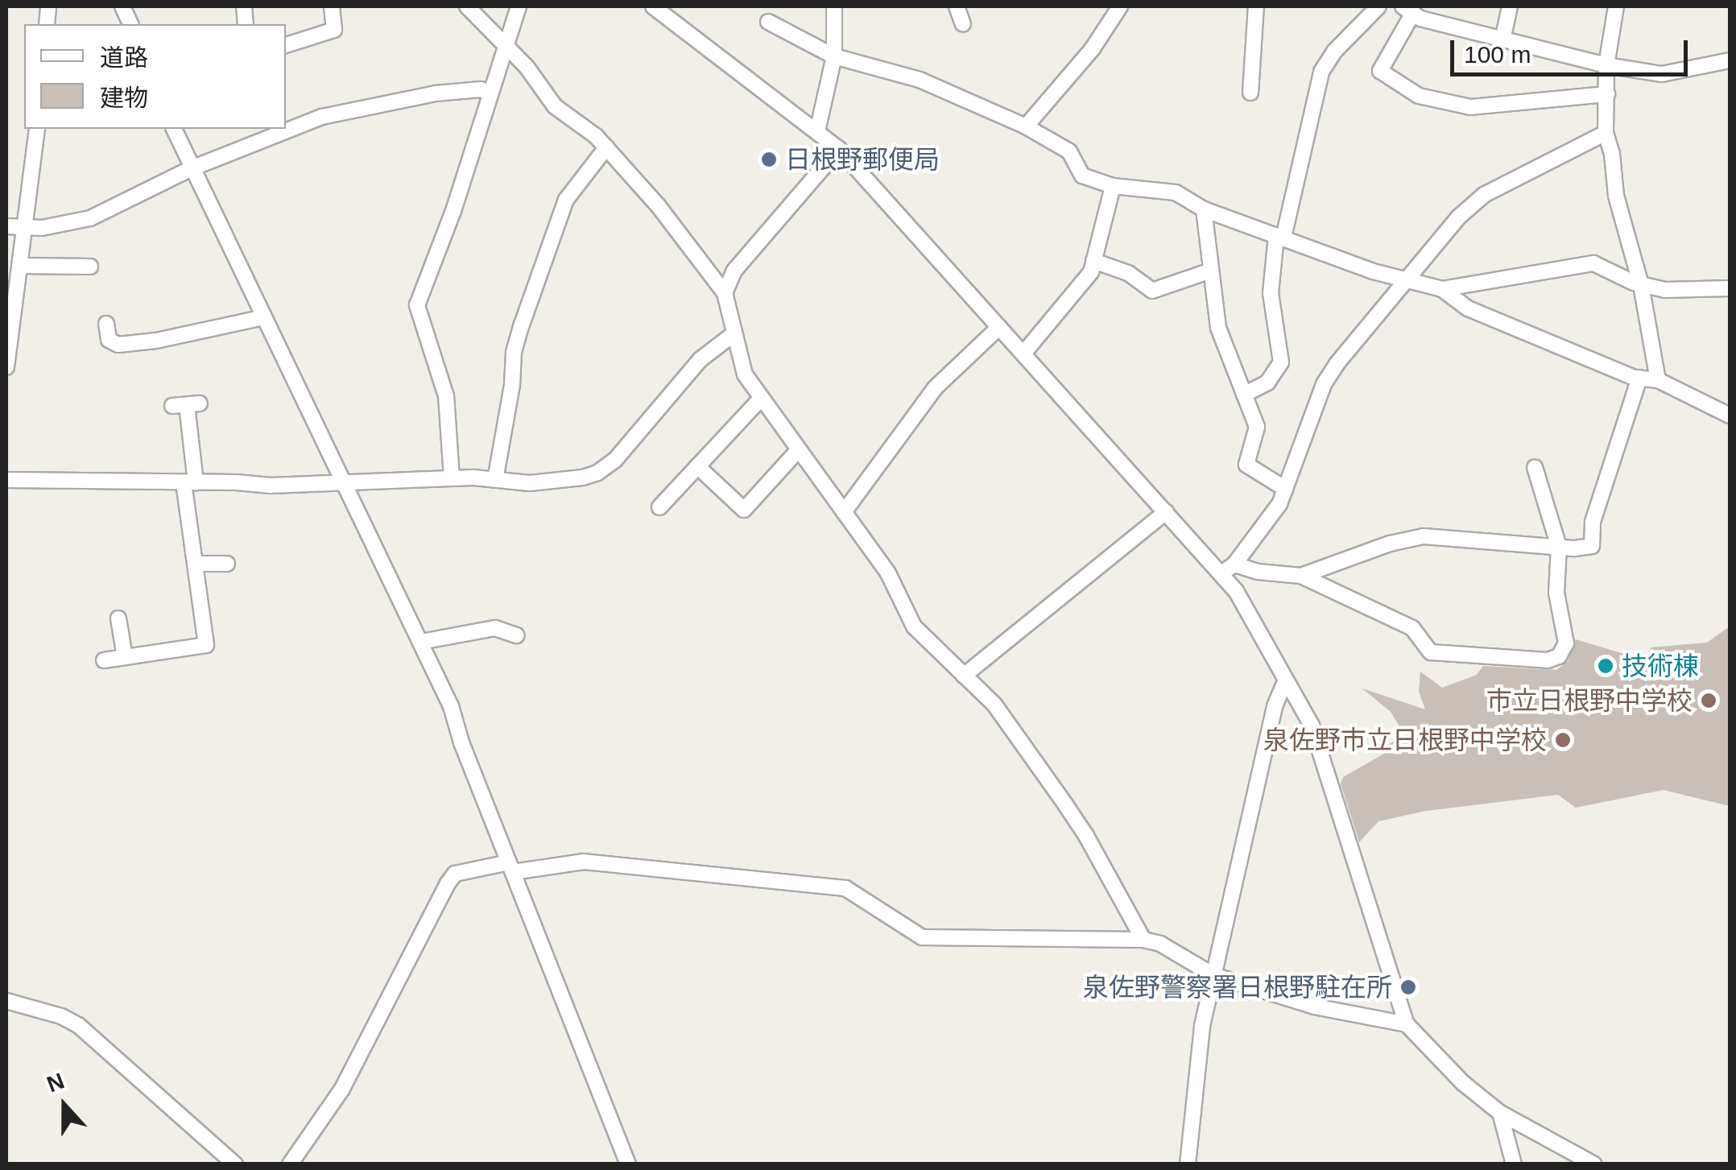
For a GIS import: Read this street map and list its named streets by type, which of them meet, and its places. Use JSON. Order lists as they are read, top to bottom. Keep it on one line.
{"places":["日根野郵便局","技術棟","市立日根野中学校","泉佐野市立日根野中学校","泉佐野警察署日根野駐在所"],"legend":["道路","建物"],"scale_bar":"100 m","north":"top"}
